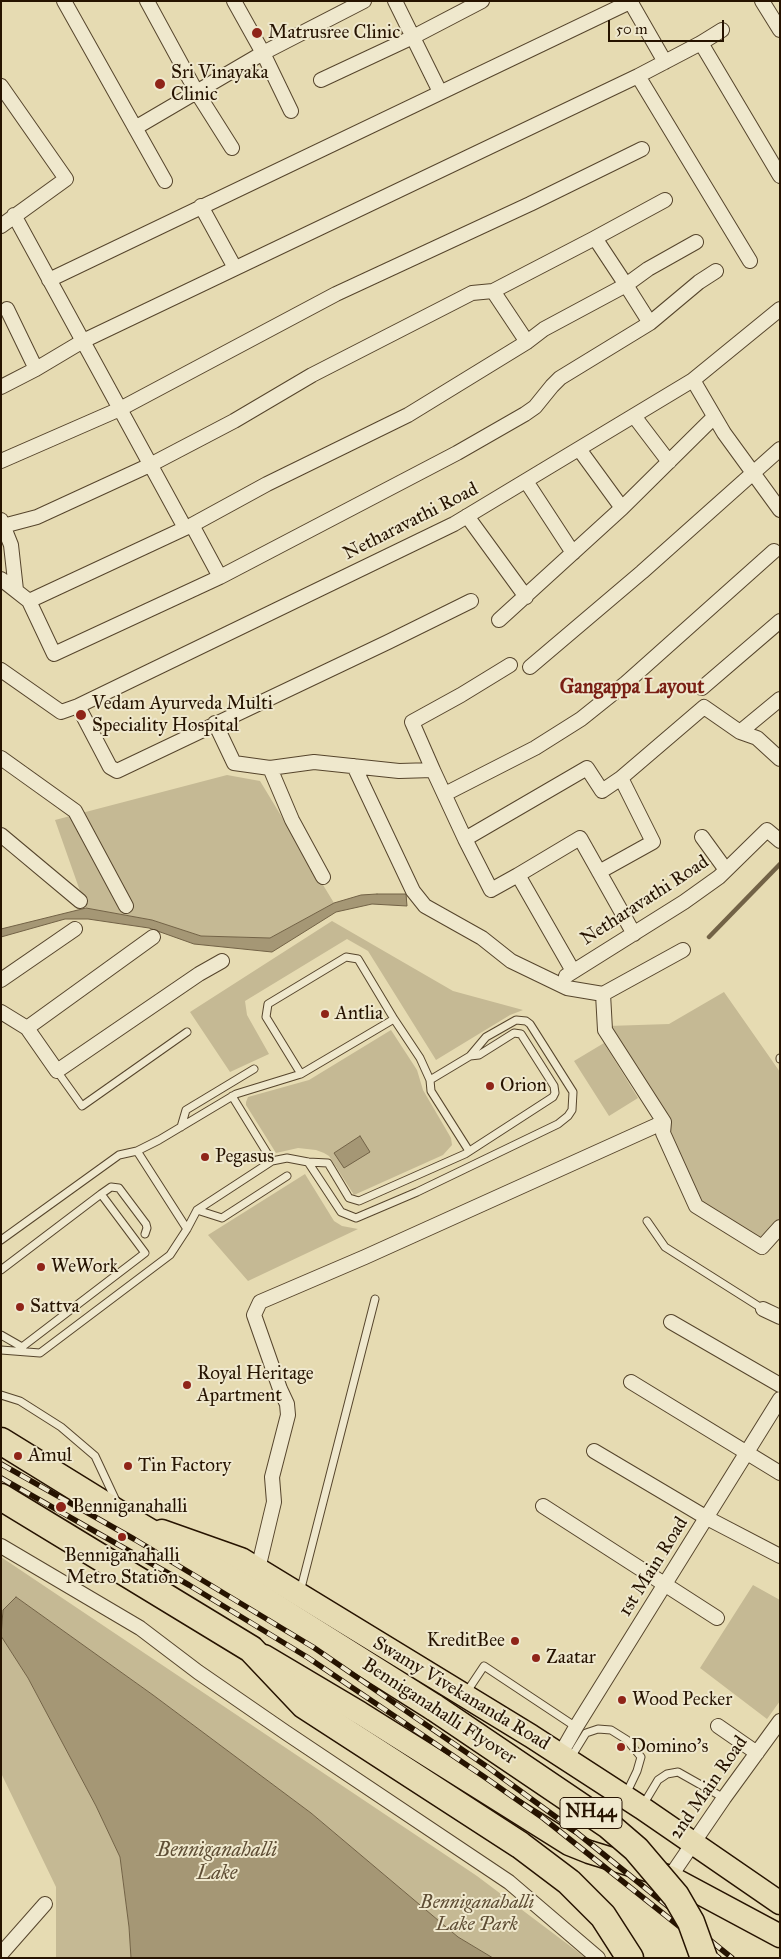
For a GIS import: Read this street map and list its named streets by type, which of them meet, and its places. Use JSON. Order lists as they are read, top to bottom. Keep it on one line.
{"streets":{"highway":["Benniganahalli Flyover","NH44"],"main road":["Swamy Vivekananda Road"],"street":["Netharavathi Road","1st Main Road","2nd Main Road"]},"crossings":[["1st Main Road","Swamy Vivekananda Road"],["Swamy Vivekananda Road","Benniganahalli Flyover"],["Swamy Vivekananda Road","2nd Main Road"],["Benniganahalli Flyover","NH44"]],"districts":["Gangappa Layout"],"water":["Benniganahalli Lake"],"parks":["Benniganahalli Lake Park"],"places":["Matrusree Clinic","Sri Vinayaka Clinic","Vedam Ayurveda Multi Speciality Hospital","Antlia","Orion","Pegasus","WeWork","Sattva","Royal Heritage Apartment","Amul","Tin Factory","Benniganahalli","Benniganahalli Metro Station","KreditBee","Zaatar","Wood Pecker","Domino's"],"scale_bar":"50 m"}
